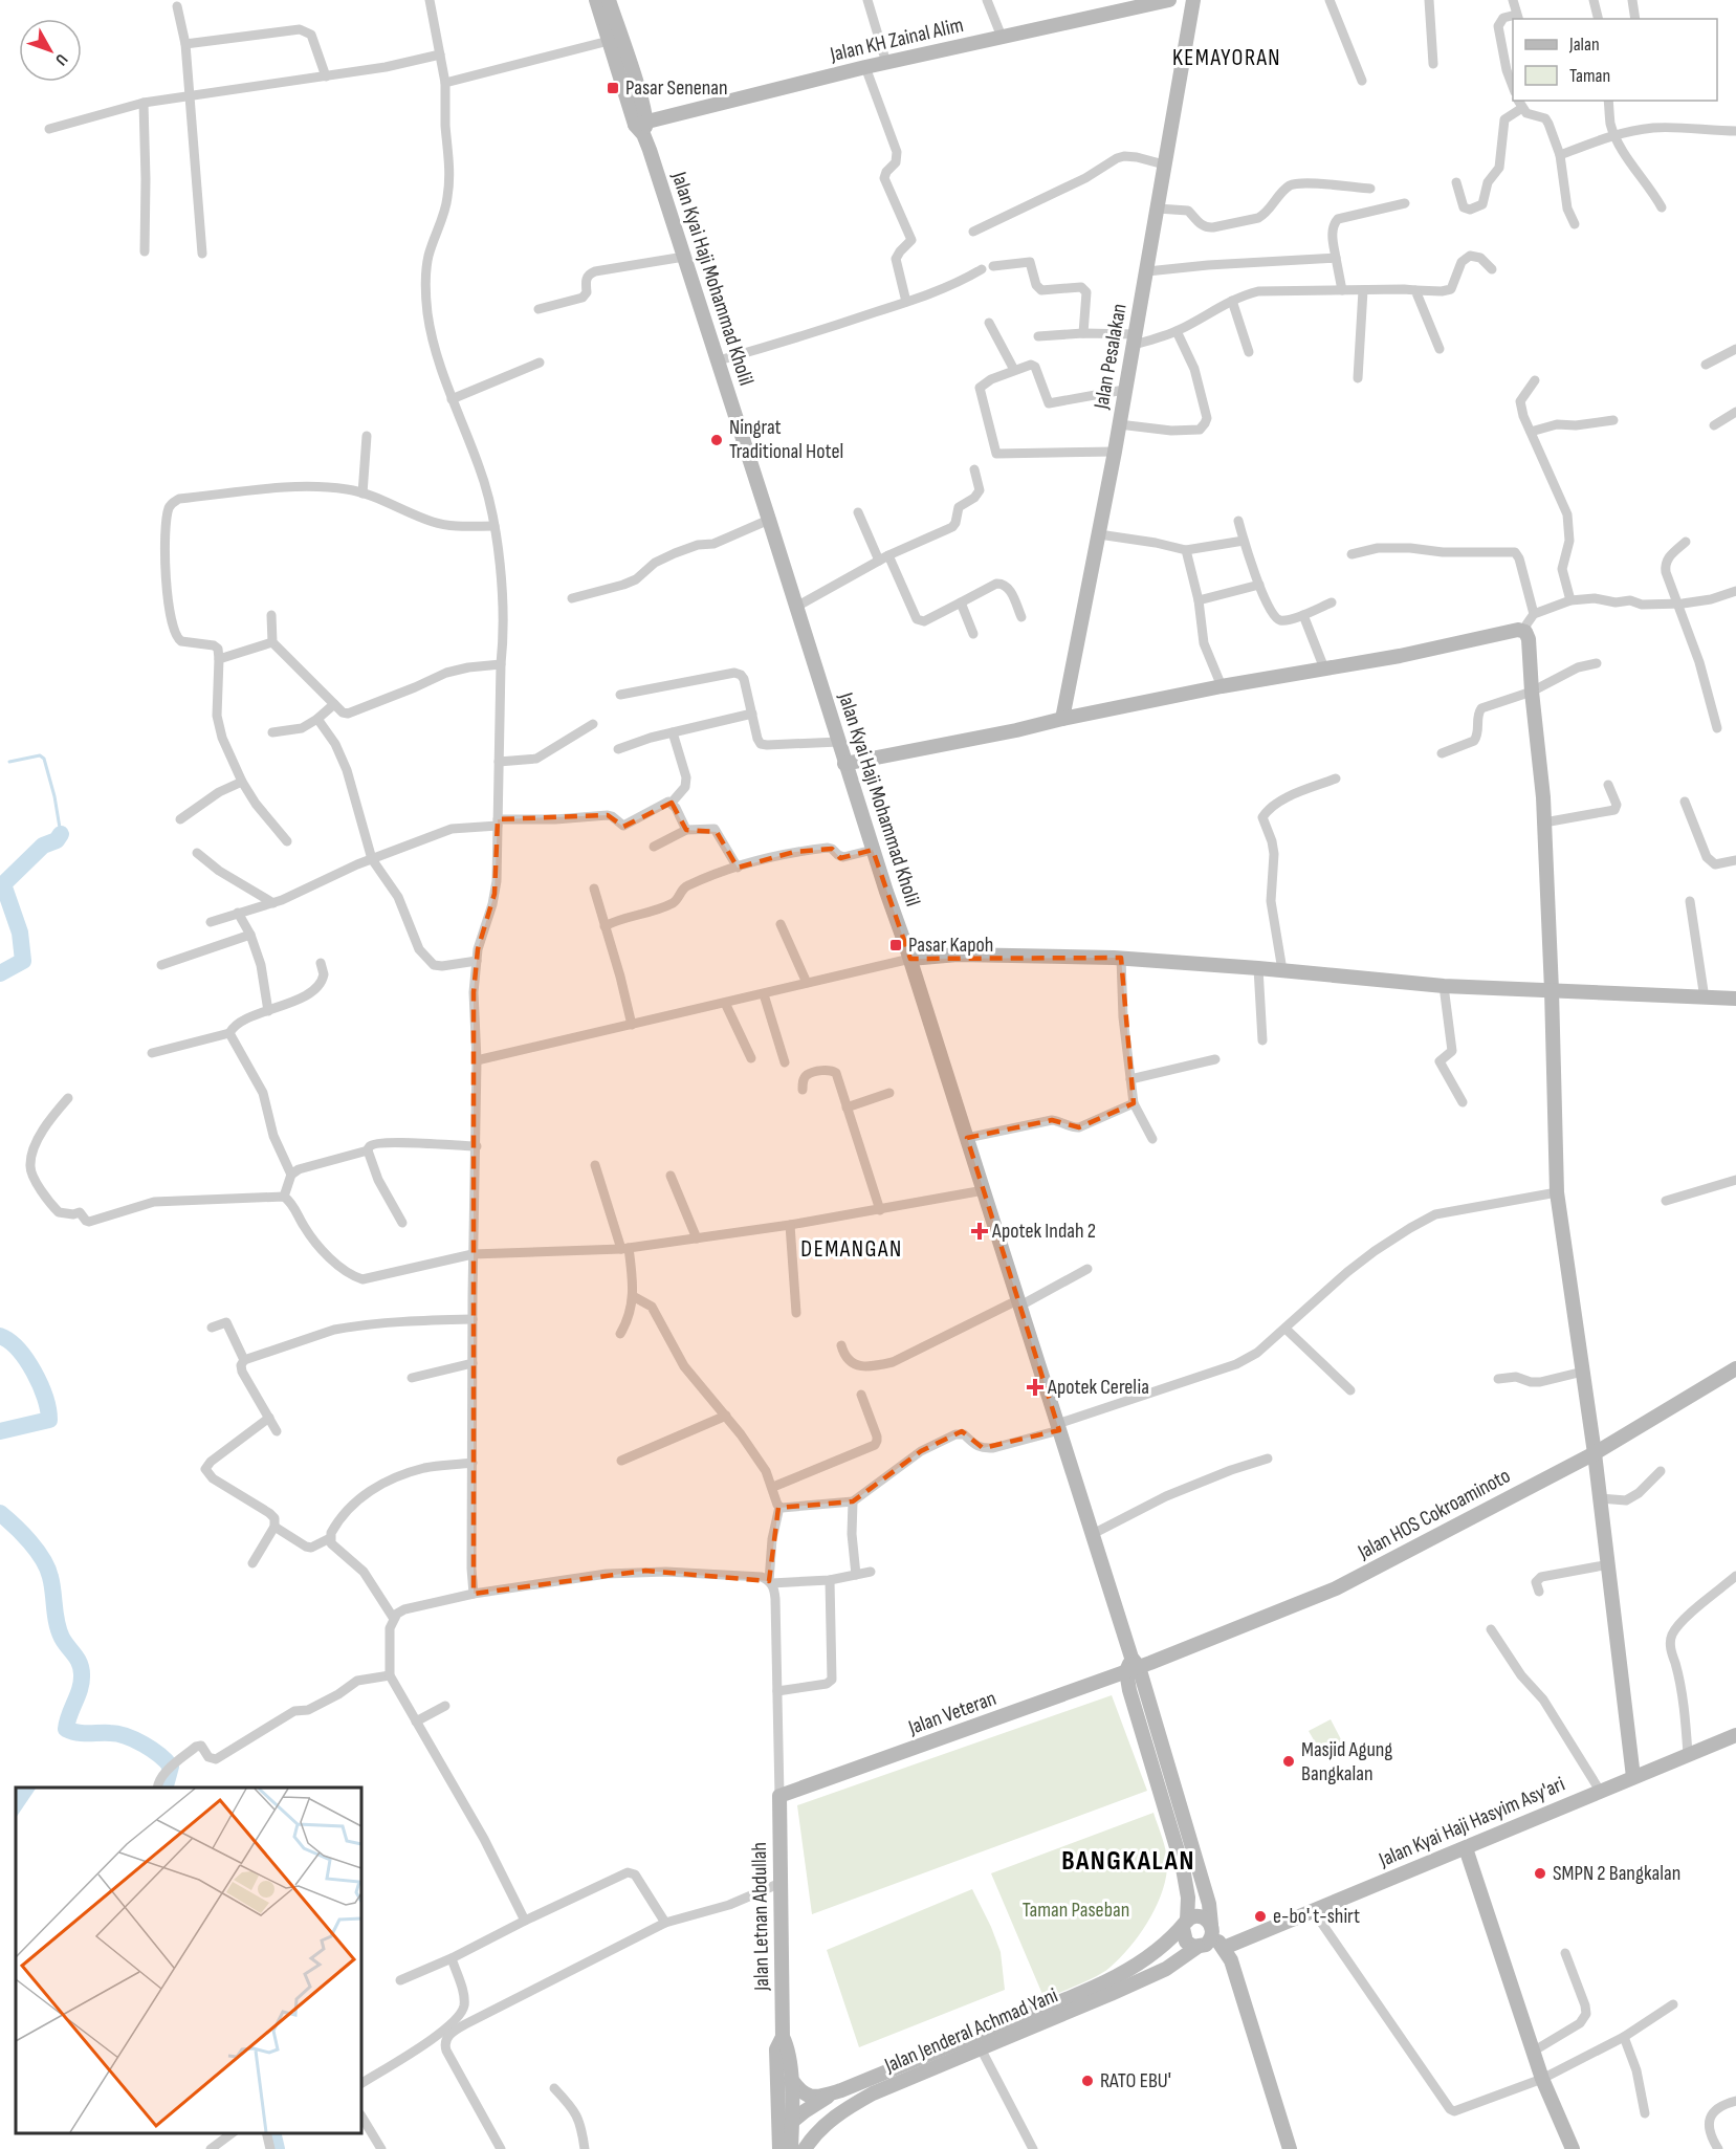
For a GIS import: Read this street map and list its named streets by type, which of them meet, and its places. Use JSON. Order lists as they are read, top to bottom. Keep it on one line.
{"streets":{"street":["Jalan KH Zainal Alim","Jalan Kyai Haji Mohammad Kholil","Jalan Pesalakan","Jalan HOS Cokroaminoto","Jalan Veteran","Jalan Kyai Haji Hasyim Asy'ari","Jalan Letnan Abdullah","Jalan Jenderal Achmad Yani"]},"crossings":[["Jalan KH Zainal Alim","Jalan Kyai Haji Mohammad Kholil"],["Jalan Kyai Haji Mohammad Kholil","Jalan HOS Cokroaminoto"],["Jalan Kyai Haji Mohammad Kholil","Jalan Veteran"],["Jalan HOS Cokroaminoto","Jalan Veteran"],["Jalan Veteran","Jalan Letnan Abdullah"]],"districts":["KEMAYORAN","DEMANGAN","BANGKALAN"],"parks":["Taman Paseban"],"places":{"transit":["Pasar Senenan","Pasar Kapoh"],"other":["Ningrat Traditional Hotel","Masjid Agung Bangkalan","SMPN 2 Bangkalan","e-bo' t-shirt","RATO EBU'"],"health":["Apotek Indah 2","Apotek Cerelia"]},"legend":["Jalan","Taman"],"north":"bottom right"}
